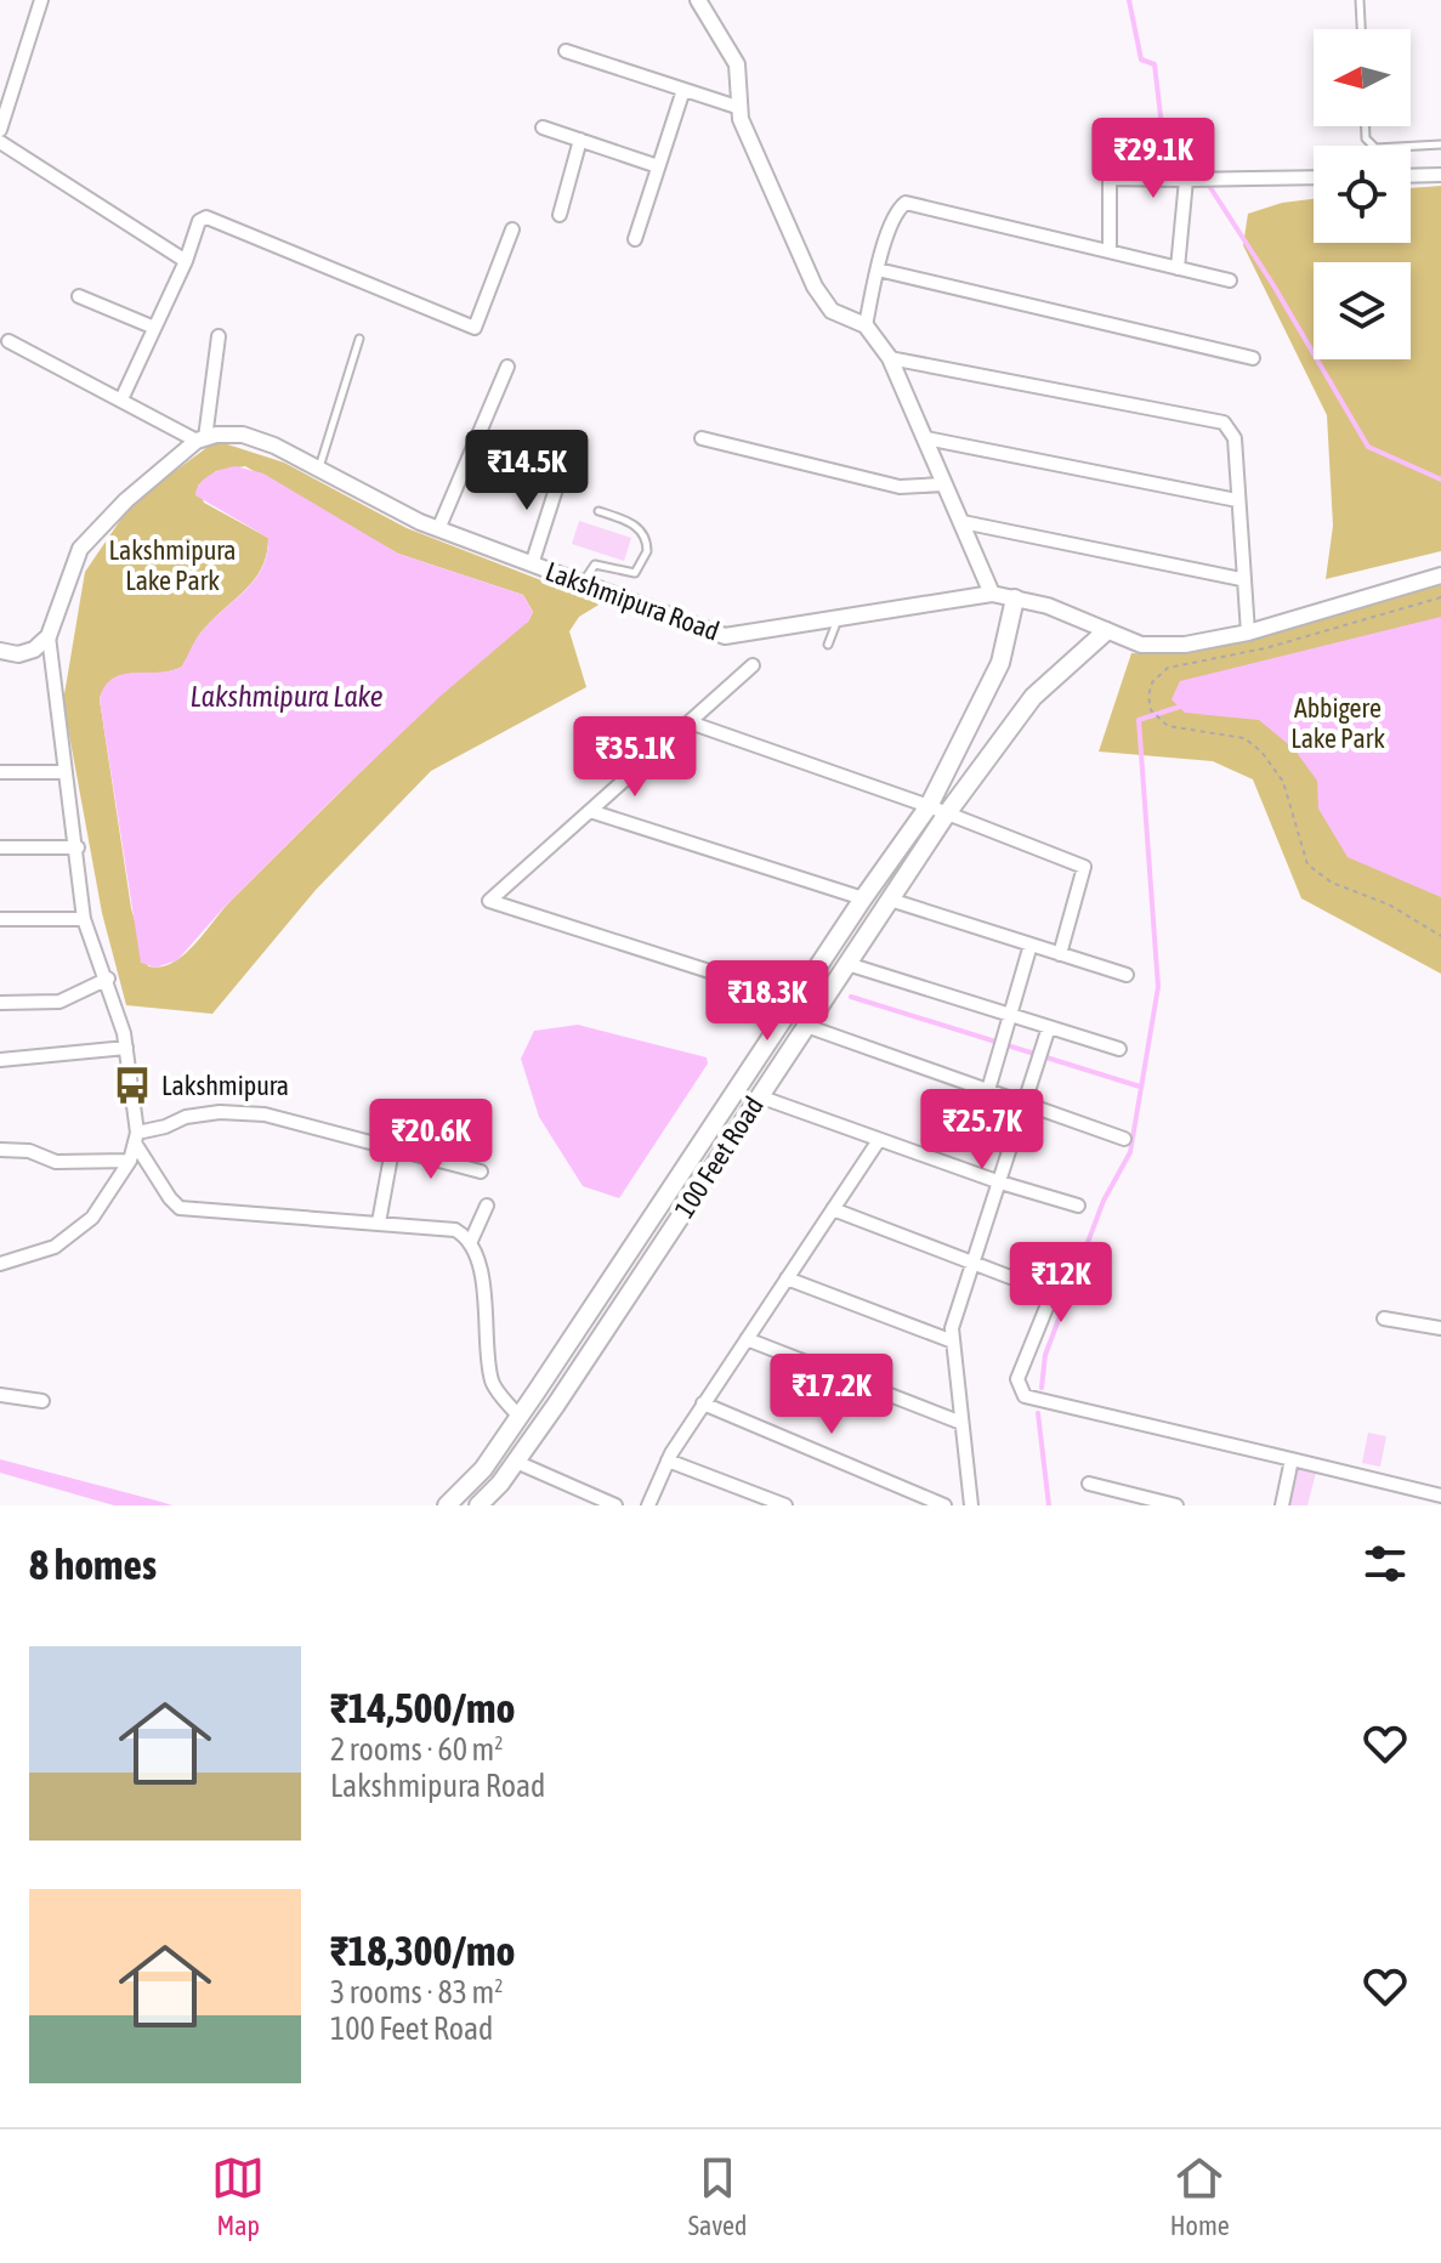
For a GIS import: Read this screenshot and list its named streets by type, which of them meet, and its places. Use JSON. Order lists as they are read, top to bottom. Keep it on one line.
{"streets":{"main road":["100 Feet Road"],"street":["Lakshmipura Road"]},"crossings":[["Lakshmipura Road","100 Feet Road"]],"water":["Lakshmipura Lake"],"parks":["Lakshmipura Lake Park","Abbigere Lake Park"],"places":{"bus stop":["Lakshmipura"]},"north":"left","page":{"price":["₹29.1K","₹14.5K","₹35.1K","₹18.3K","₹25.7K","₹20.6K","₹12K","₹17.2K"],"heading":"8 homes","list":[{"name":"₹14,500/mo","note":"2 rooms · 60 m² · Lakshmipura Road"},{"name":"₹18,300/mo","note":"3 rooms · 83 m² · 100 Feet Road"}],"tabs":["Map","Saved","Home"]}}
